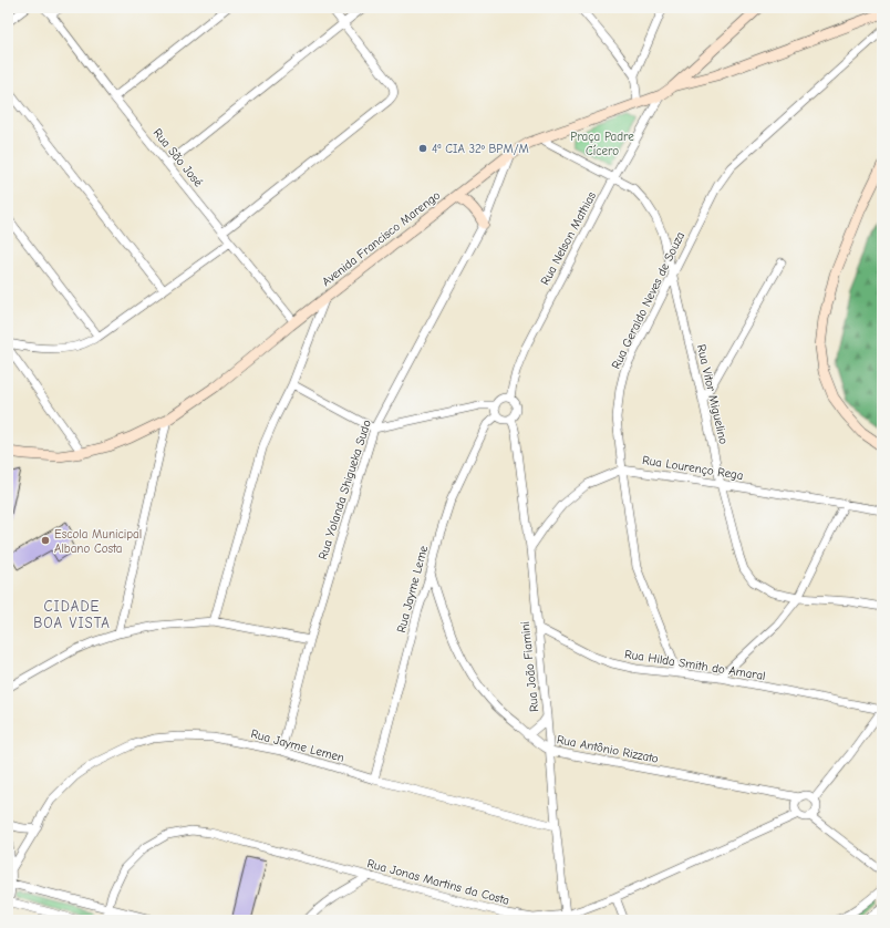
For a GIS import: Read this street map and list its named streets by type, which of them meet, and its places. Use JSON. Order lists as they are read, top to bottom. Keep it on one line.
{"streets":{"main road":["Avenida Francisco Marengo"],"street":["Rua São José","Rua Nelson Mathias","Rua Geraldo Neves de Souza","Rua Vitor Miguelino","Rua Lourenço Rega","Rua Yolanda Shigueka Sudo","Rua Jayme Leme","Rua Hilda Smith do Amaral","Rua João Fiamini","Rua Jayme Lemen","Rua Antônio Rizzato","Rua Jonas Martins da Costa"]},"crossings":[["Rua São José","Avenida Francisco Marengo"],["Avenida Francisco Marengo","Rua Nelson Mathias"],["Avenida Francisco Marengo","Rua Vitor Miguelino"],["Avenida Francisco Marengo","Rua Yolanda Shigueka Sudo"],["Rua Nelson Mathias","Rua Vitor Miguelino"],["Rua Nelson Mathias","Rua Jayme Leme"],["Rua Nelson Mathias","Rua João Fiamini"],["Rua Geraldo Neves de Souza","Rua Vitor Miguelino"],["Rua Geraldo Neves de Souza","Rua Lourenço Rega"],["Rua Geraldo Neves de Souza","Rua Hilda Smith do Amaral"],["Rua Vitor Miguelino","Rua Lourenço Rega"],["Rua Yolanda Shigueka Sudo","Rua Jayme Lemen"],["Rua Jayme Leme","Rua João Fiamini"],["Rua Jayme Leme","Rua Jayme Lemen"],["Rua Jayme Leme","Rua Antônio Rizzato"],["Rua Hilda Smith do Amaral","Rua João Fiamini"],["Rua João Fiamini","Rua Jayme Lemen"],["Rua João Fiamini","Rua Antônio Rizzato"],["Rua João Fiamini","Rua Jonas Martins da Costa"],["Rua Antônio Rizzato","Rua Jonas Martins da Costa"]],"districts":["CIDADE BOA VISTA"],"parks":["Praça Padre Cícero"],"places":["4ª CIA 32º BPM/M","Escola Municipal Albano Costa"]}
